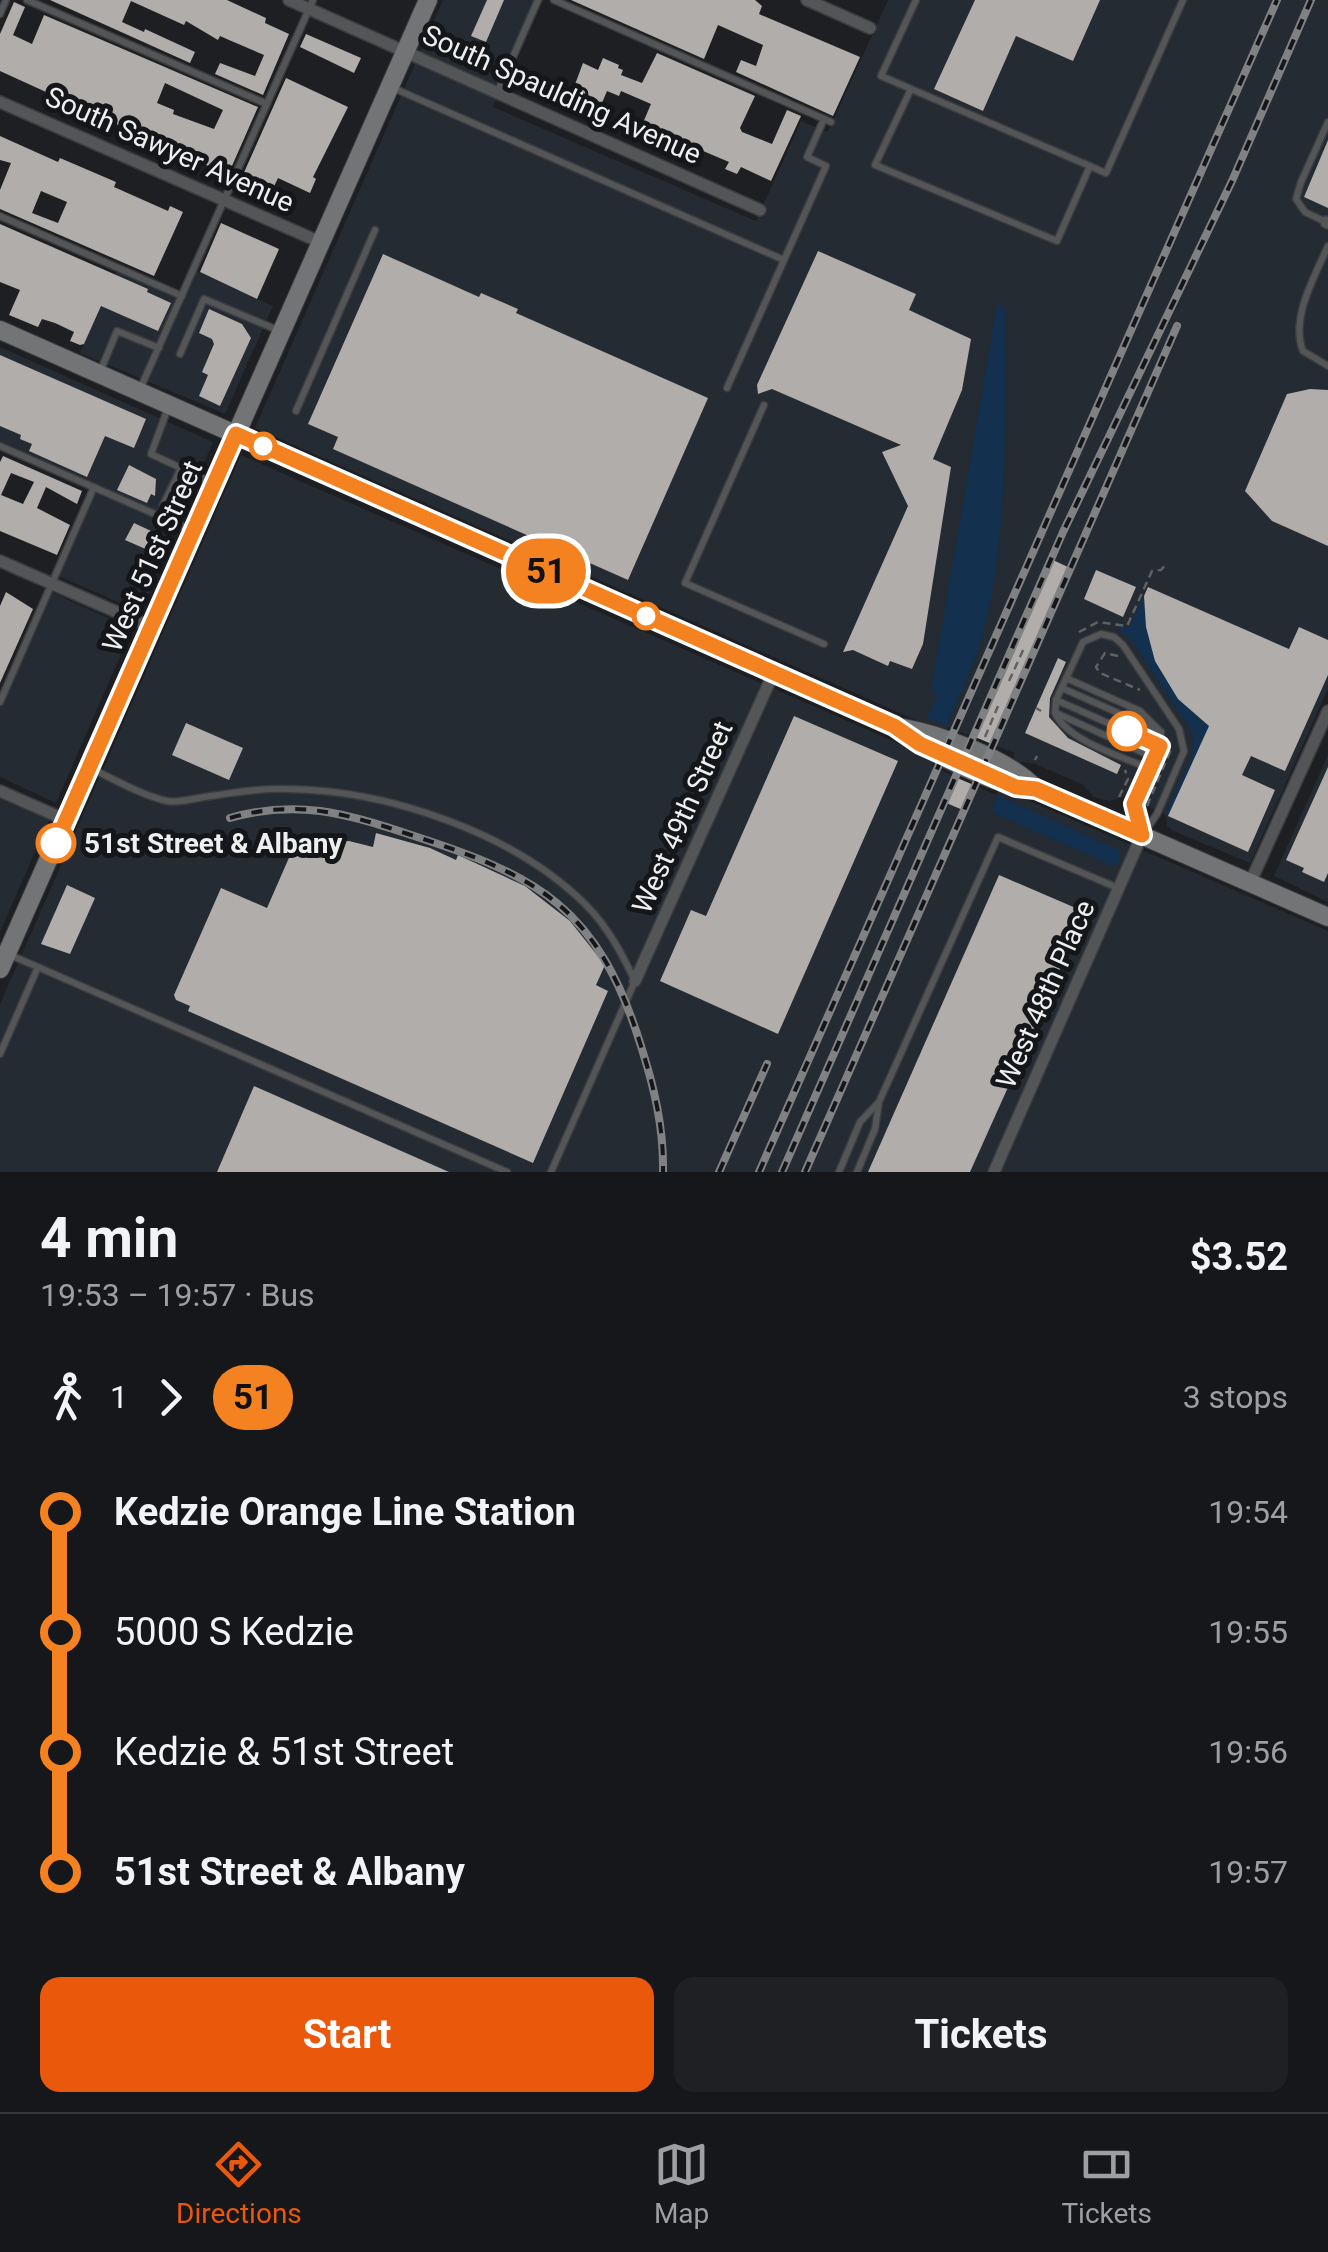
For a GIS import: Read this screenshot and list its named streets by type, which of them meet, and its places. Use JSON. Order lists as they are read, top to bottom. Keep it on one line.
{"streets":{"main road":["West 51st Street"],"street":["South Spaulding Avenue","South Sawyer Avenue","West 49th Street","West 48th Place"]},"crossings":[["South Spaulding Avenue","West 51st Street"],["South Sawyer Avenue","West 51st Street"]],"places":["51st Street & Albany"],"lines":["bus line 51"],"page":{"on_map":"51","heading":["4 min","19:53 – 19:57 · Bus","$3.52"],"legs":["1","51","3 stops"],"list":[{"name":"Kedzie Orange Line Station","value":"19:54"},{"name":"5000 S Kedzie","value":"19:55"},{"name":"Kedzie & 51st Street","value":"19:56"},{"name":"51st Street & Albany","value":"19:57"}],"buttons":["Start","Tickets"],"tabs":["Directions","Map","Tickets"]}}
